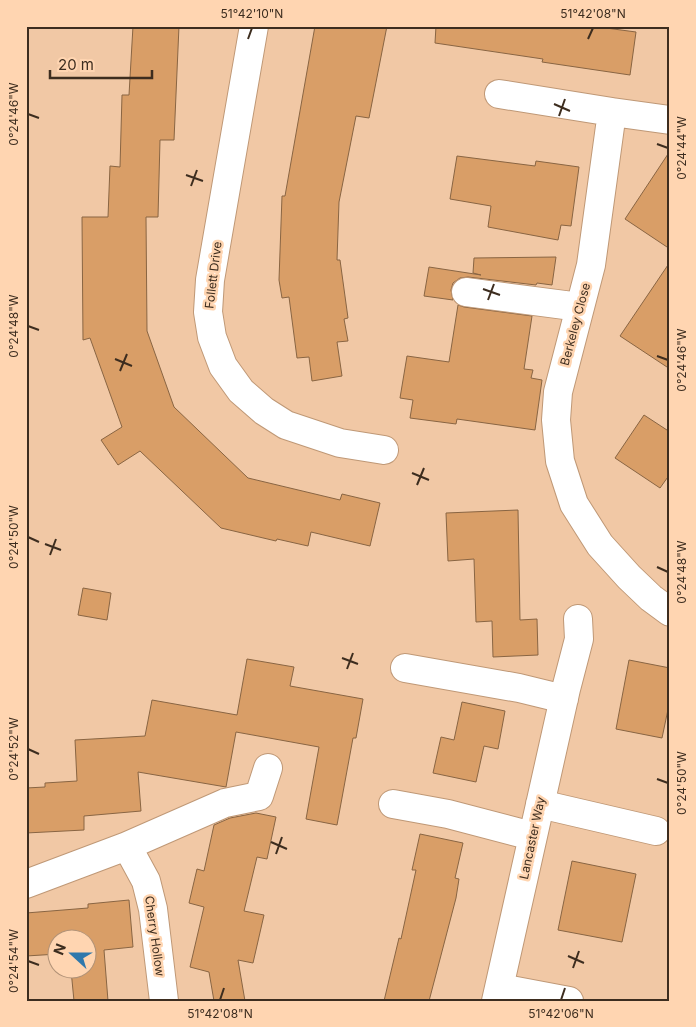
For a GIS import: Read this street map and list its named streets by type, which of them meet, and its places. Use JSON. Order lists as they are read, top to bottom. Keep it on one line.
{"streets":{"street":["Follett Drive","Berkeley Close","Lancaster Way","Cherry Hollow"]},"scale_bar":"20 m","north":"left","coordinates":["51°42'10\"N","51°42'08\"N","0°24'46\"W","0°24'44\"W","0°24'48\"W","0°24'50\"W","0°24'52\"W","0°24'54\"W","51°42'06\"N"]}
